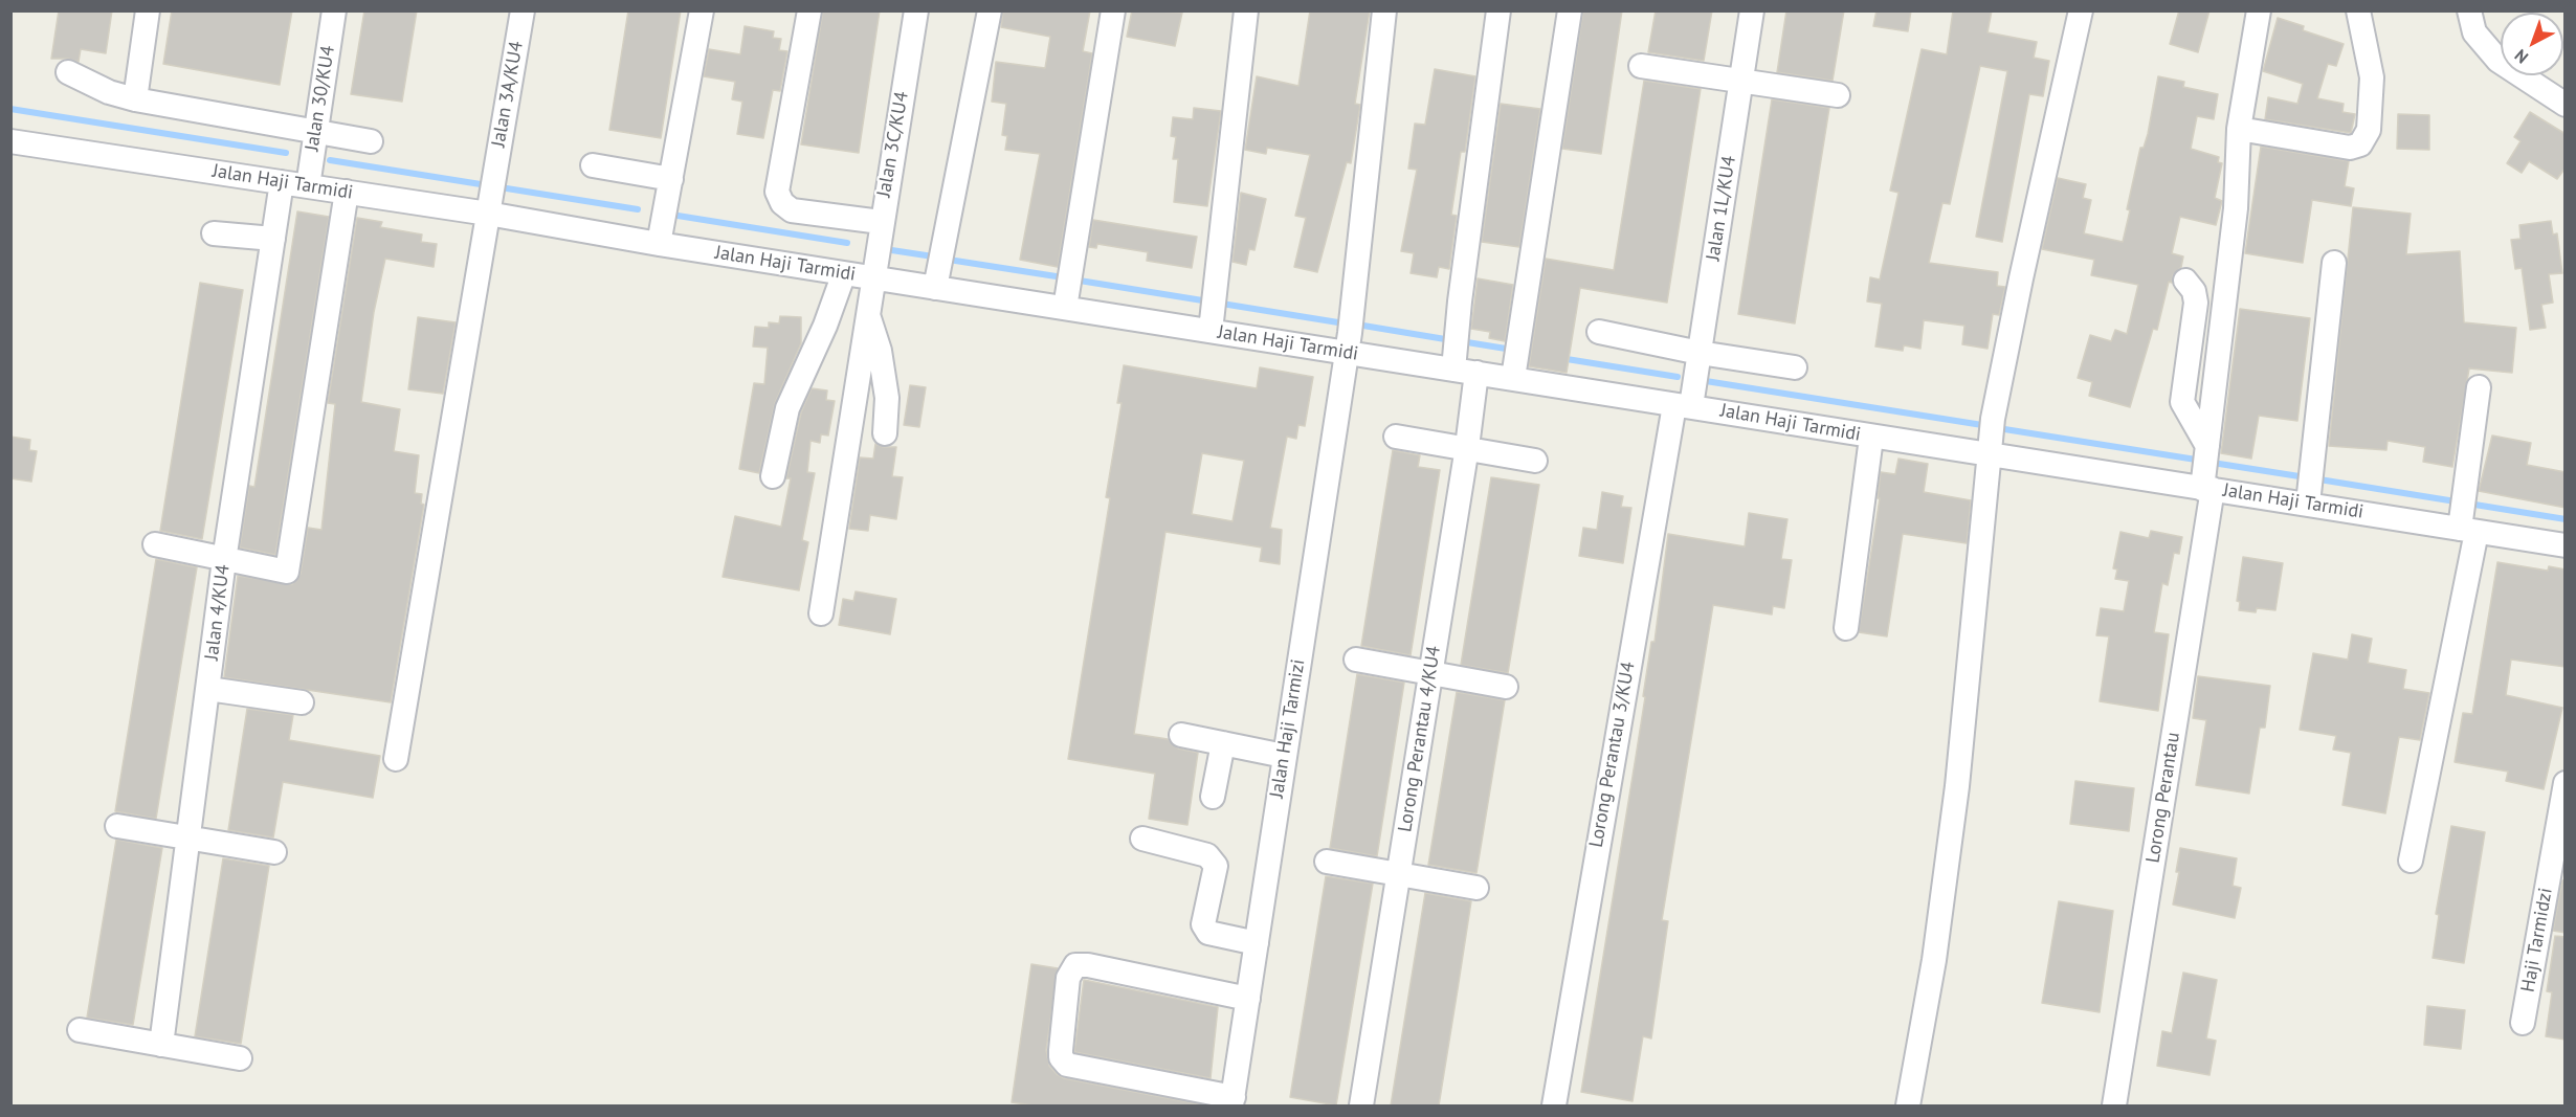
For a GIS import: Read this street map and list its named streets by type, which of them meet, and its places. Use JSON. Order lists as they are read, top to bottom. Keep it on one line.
{"streets":{"street":["Jalan 3A/KU4","Jalan 30/KU4","Jalan 3C/KU4","Jalan Haji Tarmidi","Jalan 1L/KU4","Jalan 4/KU4","Jalan Haji Tarmizi","Lorong Perantau 4/KU4","Lorong Perantau 3/KU4","Lorong Perantau","Haji Tarmidzi"]},"crossings":[["Jalan 3A/KU4","Jalan Haji Tarmidi"],["Jalan 30/KU4","Jalan Haji Tarmidi"],["Jalan 3C/KU4","Jalan Haji Tarmidi"],["Jalan Haji Tarmidi","Jalan 1L/KU4"],["Jalan Haji Tarmidi","Jalan 4/KU4"],["Jalan Haji Tarmidi","Jalan Haji Tarmizi"],["Jalan Haji Tarmidi","Lorong Perantau 4/KU4"],["Jalan Haji Tarmidi","Lorong Perantau 3/KU4"],["Jalan Haji Tarmidi","Lorong Perantau"],["Jalan 1L/KU4","Lorong Perantau 3/KU4"]],"north":"bottom left"}
